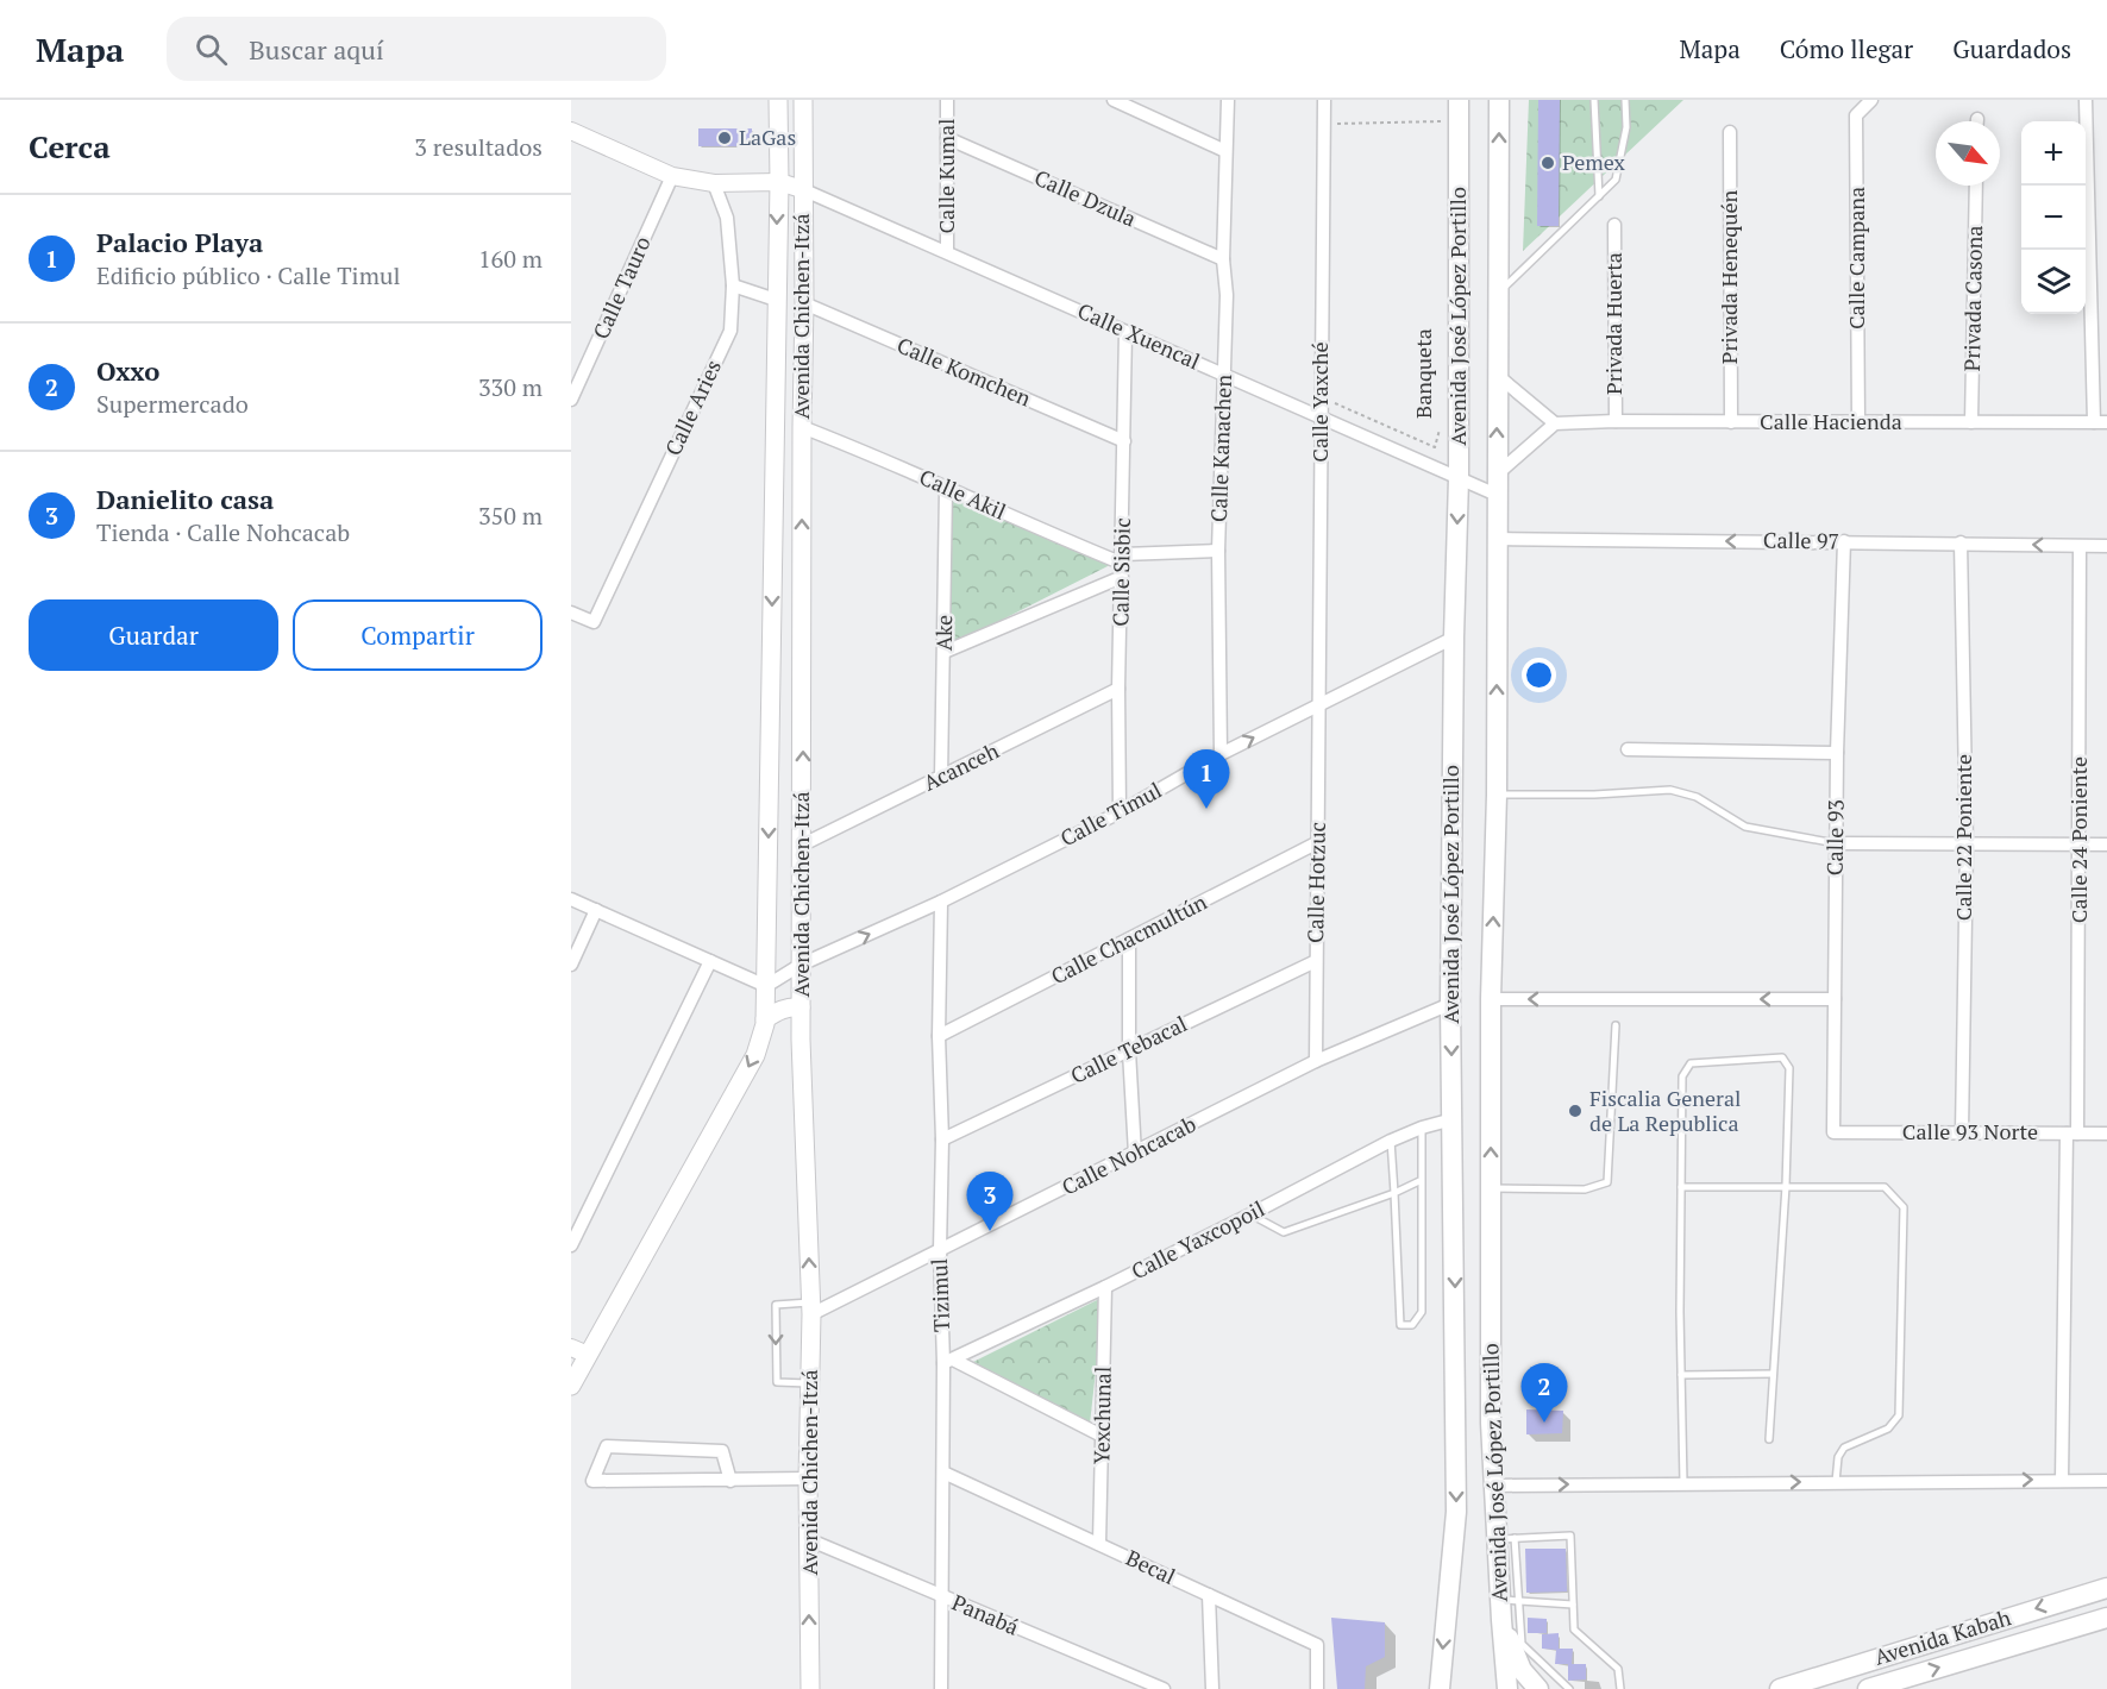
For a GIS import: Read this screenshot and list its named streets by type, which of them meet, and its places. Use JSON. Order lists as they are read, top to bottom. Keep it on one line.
{"streets":{"main road":["Avenida Chichen-Itzá","Avenida José López Portillo","Avenida Kabah"],"street":["Calle Kumal","Calle Dzula","Calle Campana","Privada Henequén","Calle Tauro","Privada Casona","Privada Huerta","Calle Xuencal","Calle Komchen","Calle Yaxché","Calle Aries","Calle Hacienda","Calle Kanachen","Calle Akil","Calle 97","Calle Sisbic","Ake","Acanceh","Calle Timul","Calle 93","Calle 22 Poniente","Calle 24 Poniente","Calle Hotzuc","Calle Chacmultún","Calle Tebacal","Calle 93 Norte","Calle Nohcacab","Calle Yaxcopoil","Tizimul","Yexchunal","Becal","Panabá"],"path":["Banqueta"]},"crossings":[["Calle Kumal","Calle Dzula"],["Calle Kumal","Calle Xuencal"],["Calle Dzula","Calle Kanachen"],["Calle Campana","Calle Hacienda"],["Privada Henequén","Calle Hacienda"],["Calle Tauro","Calle Xuencal"],["Privada Casona","Calle Hacienda"],["Avenida Chichen-Itzá","Calle Xuencal"],["Avenida Chichen-Itzá","Calle Komchen"],["Avenida Chichen-Itzá","Calle Akil"],["Avenida Chichen-Itzá","Acanceh"],["Avenida Chichen-Itzá","Calle Timul"],["Avenida Chichen-Itzá","Calle Nohcacab"],["Avenida Chichen-Itzá","Panabá"],["Avenida José López Portillo","Calle Xuencal"],["Avenida José López Portillo","Calle 97"],["Avenida José López Portillo","Calle Timul"],["Avenida José López Portillo","Calle Nohcacab"],["Avenida José López Portillo","Calle Yaxcopoil"],["Privada Huerta","Calle Hacienda"],["Calle Xuencal","Calle Yaxché"],["Calle Xuencal","Calle Aries"],["Calle Xuencal","Calle Kanachen"],["Calle Xuencal","Calle Sisbic"],["Calle Komchen","Calle Sisbic"],["Calle Yaxché","Calle Timul"],["Calle Yaxché","Calle Hotzuc"],["Calle Kanachen","Calle Timul"],["Calle Akil","Calle Sisbic"],["Calle Akil","Ake"],["Calle 97","Calle 93"],["Calle 97","Calle 22 Poniente"],["Calle 97","Calle 24 Poniente"],["Calle Sisbic","Acanceh"],["Calle Sisbic","Calle Timul"],["Ake","Acanceh"],["Calle Timul","Calle Hotzuc"],["Calle Timul","Tizimul"],["Calle 93","Calle 93 Norte"],["Calle 22 Poniente","Calle 93 Norte"],["Calle 24 Poniente","Calle 93 Norte"],["Calle Hotzuc","Calle Chacmultún"],["Calle Hotzuc","Calle Tebacal"],["Calle Hotzuc","Calle Nohcacab"],["Calle Chacmultún","Tizimul"],["Calle Tebacal","Tizimul"],["Calle Nohcacab","Tizimul"],["Calle Yaxcopoil","Tizimul"],["Calle Yaxcopoil","Yexchunal"],["Tizimul","Becal"],["Tizimul","Panabá"],["Yexchunal","Becal"]],"one_way":["Calle 97"],"places":["LaGas","Pemex","Fiscalia General de La Republica"],"north":"bottom right","page":{"header":"Mapa","search":"Buscar aquí","nav":["Mapa","Cómo llegar","Guardados"],"heading":["Cerca","3 resultados"],"map_buttons":["+","−"],"list":[{"mark":"1","name":"Palacio Playa","note":"Edificio público · Calle Timul","value":"160 m"},{"mark":"2","name":"Oxxo","note":"Supermercado","value":"330 m"},{"mark":"3","name":"Danielito casa","note":"Tienda · Calle Nohcacab","value":"350 m"}],"buttons":["Guardar","Compartir"],"pins":["1","3","2"]}}
